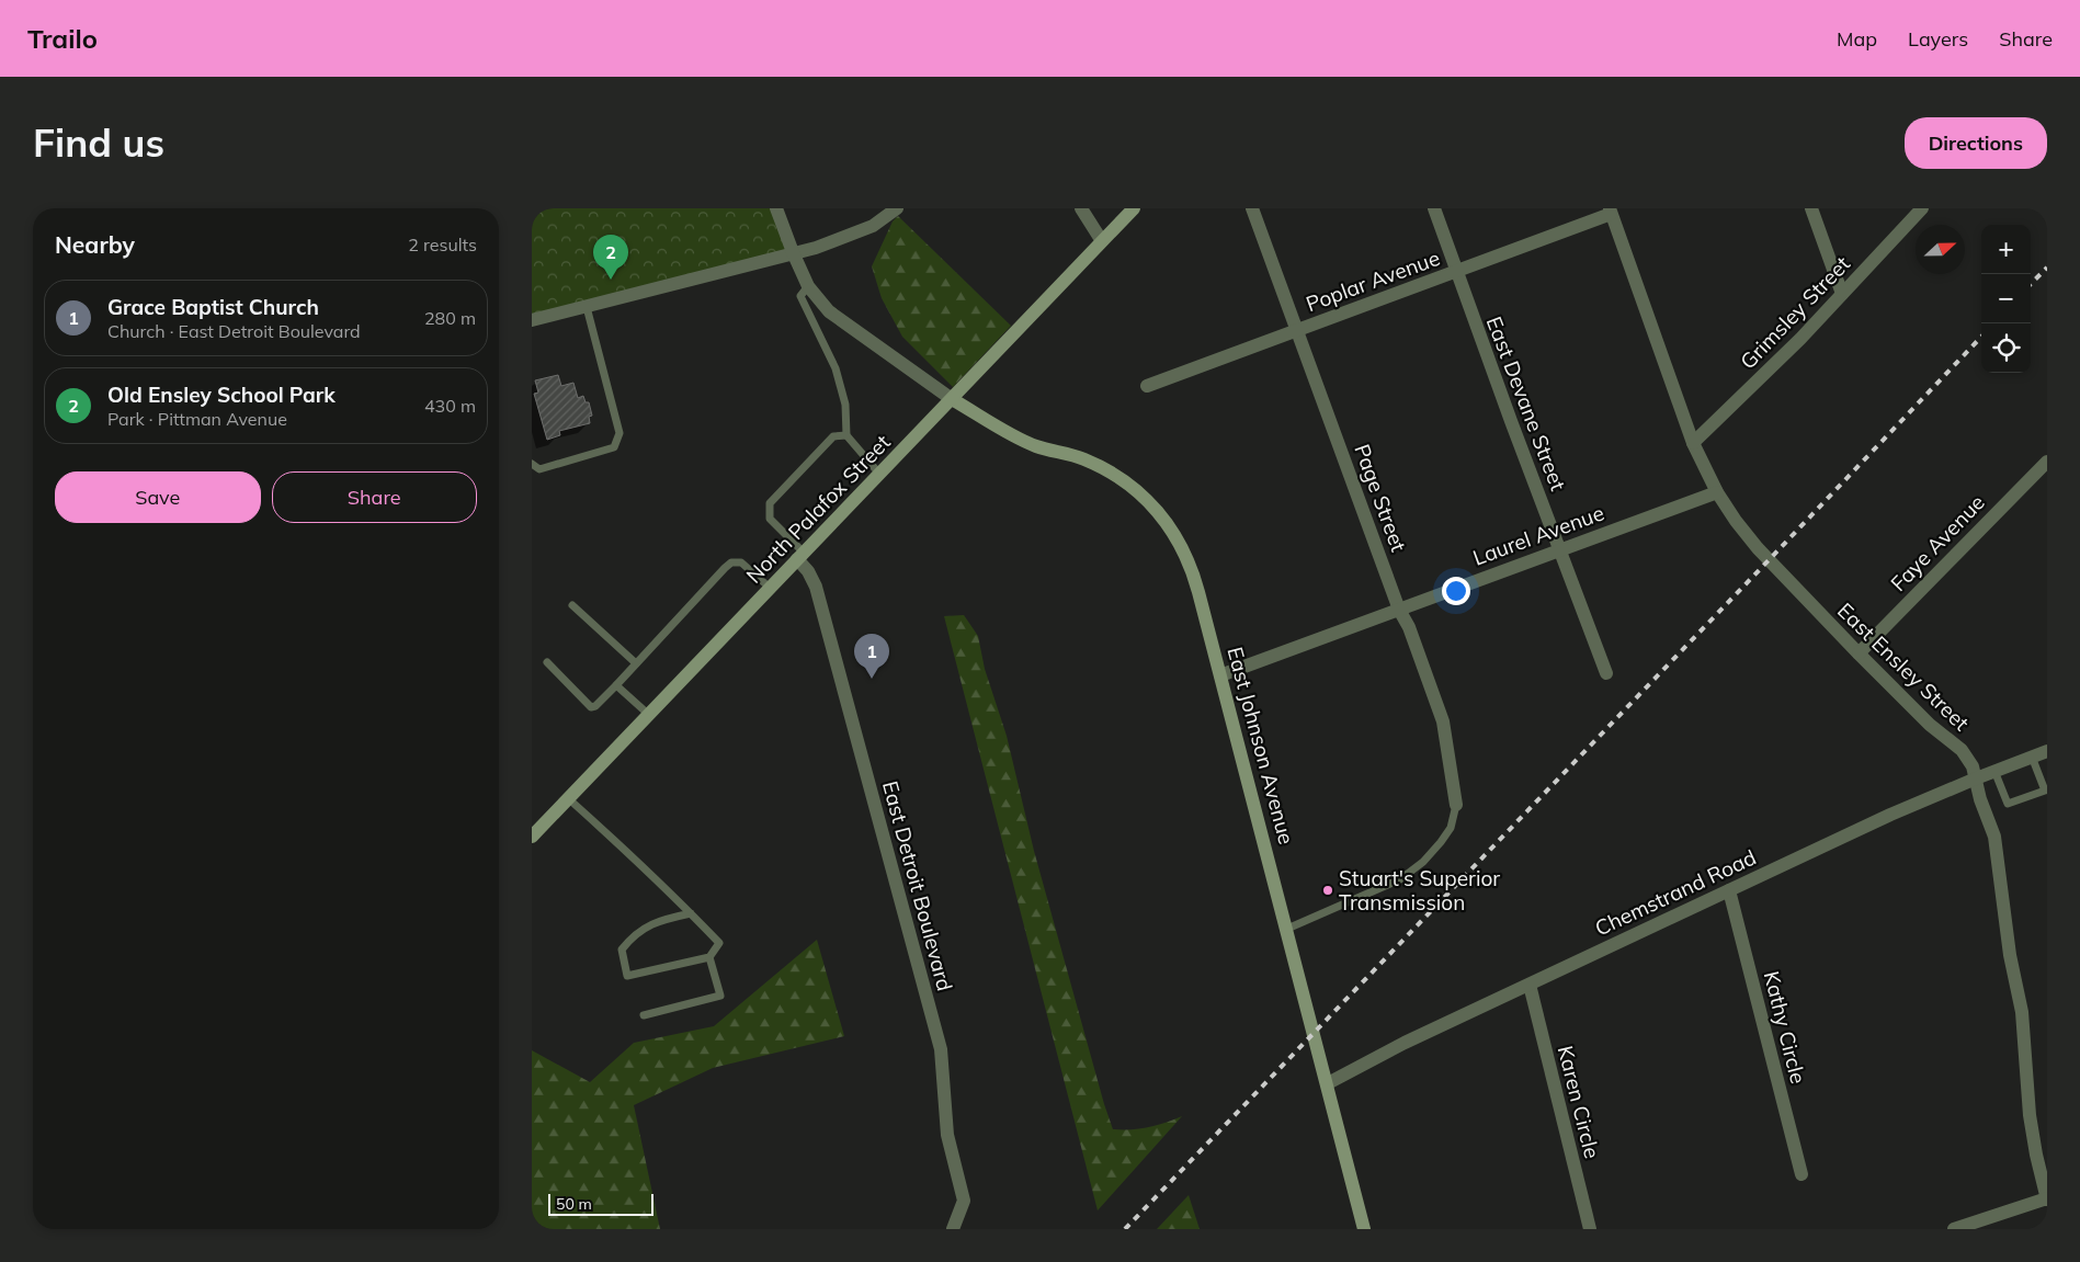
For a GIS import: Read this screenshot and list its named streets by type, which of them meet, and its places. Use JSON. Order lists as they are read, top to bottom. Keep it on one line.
{"streets":{"main road":["North Palafox Street","East Johnson Avenue"],"street":["Poplar Avenue","Grimsley Street","East Devane Street","Page Street","Laurel Avenue","Faye Avenue","East Ensley Street","East Detroit Boulevard","Chemstrand Road","Kathy Circle","Karen Circle"]},"crossings":[["Poplar Avenue","East Devane Street"],["Poplar Avenue","Page Street"],["Poplar Avenue","East Ensley Street"],["Grimsley Street","East Ensley Street"],["East Devane Street","Laurel Avenue"],["Page Street","Laurel Avenue"],["North Palafox Street","East Johnson Avenue"],["North Palafox Street","East Detroit Boulevard"],["Laurel Avenue","East Ensley Street"],["Laurel Avenue","East Johnson Avenue"],["Faye Avenue","East Ensley Street"],["East Ensley Street","Chemstrand Road"],["East Johnson Avenue","Chemstrand Road"],["Chemstrand Road","Kathy Circle"],["Chemstrand Road","Karen Circle"]],"places":["Stuart's Superior Transmission"],"scale_bar":"50 m","north":"right","page":{"header":"Trailo","nav":["Map","Layers","Share"],"buttons":["Directions",["Save","Share"]],"title":"Find us","heading":["Nearby","2 results"],"map_buttons":["+","−"],"pins":["2","1"],"list":[{"mark":"1","name":"Grace Baptist Church","note":"Church · East Detroit Boulevard","value":"280 m"},{"mark":"2","name":"Old Ensley School Park","note":"Park · Pittman Avenue","value":"430 m"}],"scale":"50 m"}}
